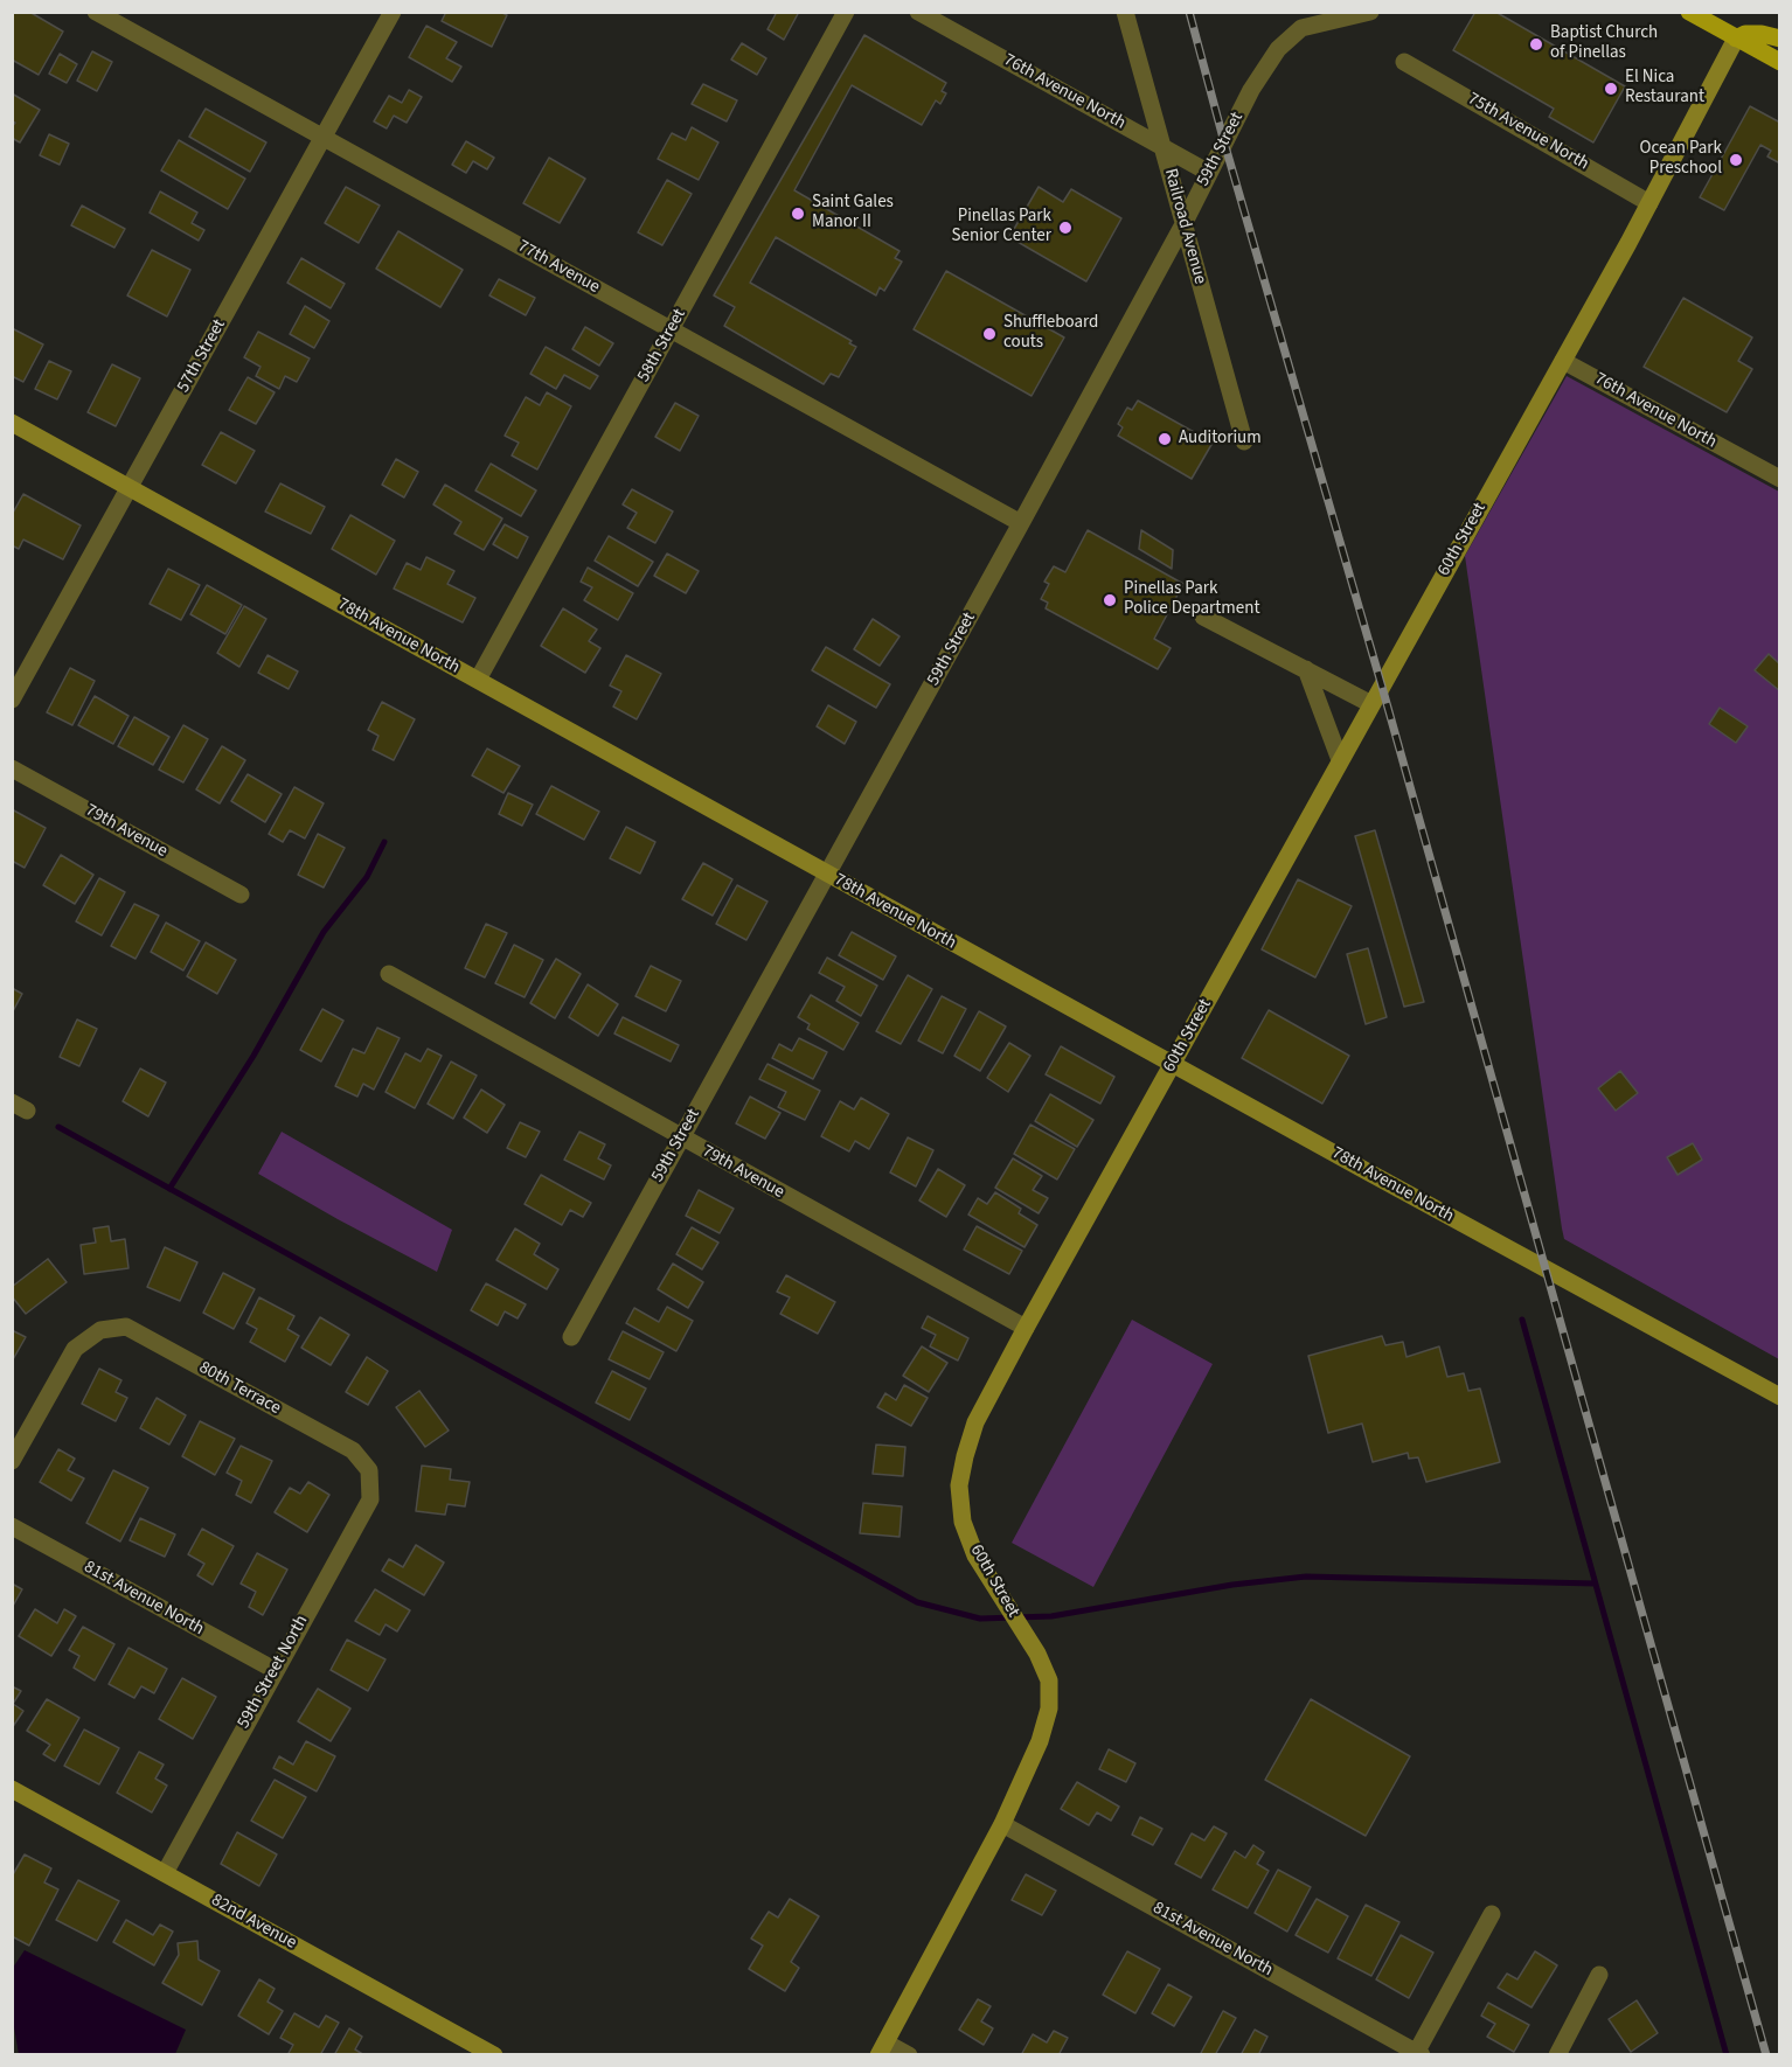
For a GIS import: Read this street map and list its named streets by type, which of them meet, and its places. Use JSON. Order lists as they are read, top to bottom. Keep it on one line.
{"streets":{"street":["76th Avenue North","75th Avenue North","59th Street","Railroad Avenue","77th Avenue","58th Street","57th Street","60th Street","78th Avenue North","79th Avenue","80th Terrace","81st Avenue North","59th Street North","82nd Avenue"]},"crossings":[["76th Avenue North","59th Street"],["76th Avenue North","Railroad Avenue"],["76th Avenue North","60th Street"],["75th Avenue North","60th Street"],["59th Street","Railroad Avenue"],["59th Street","77th Avenue"],["59th Street","78th Avenue North"],["59th Street","79th Avenue"],["77th Avenue","58th Street"],["77th Avenue","57th Street"],["58th Street","78th Avenue North"],["57th Street","78th Avenue North"],["60th Street","78th Avenue North"],["60th Street","79th Avenue"],["60th Street","81st Avenue North"],["80th Terrace","59th Street North"],["81st Avenue North","59th Street North"],["59th Street North","82nd Avenue"]],"places":["Baptist Church of Pinellas","El Nica Restaurant","Ocean Park Preschool","Saint Gales Manor II","Pinellas Park Senior Center","Shuffleboard couts","Auditorium","Pinellas Park Police Department"]}
